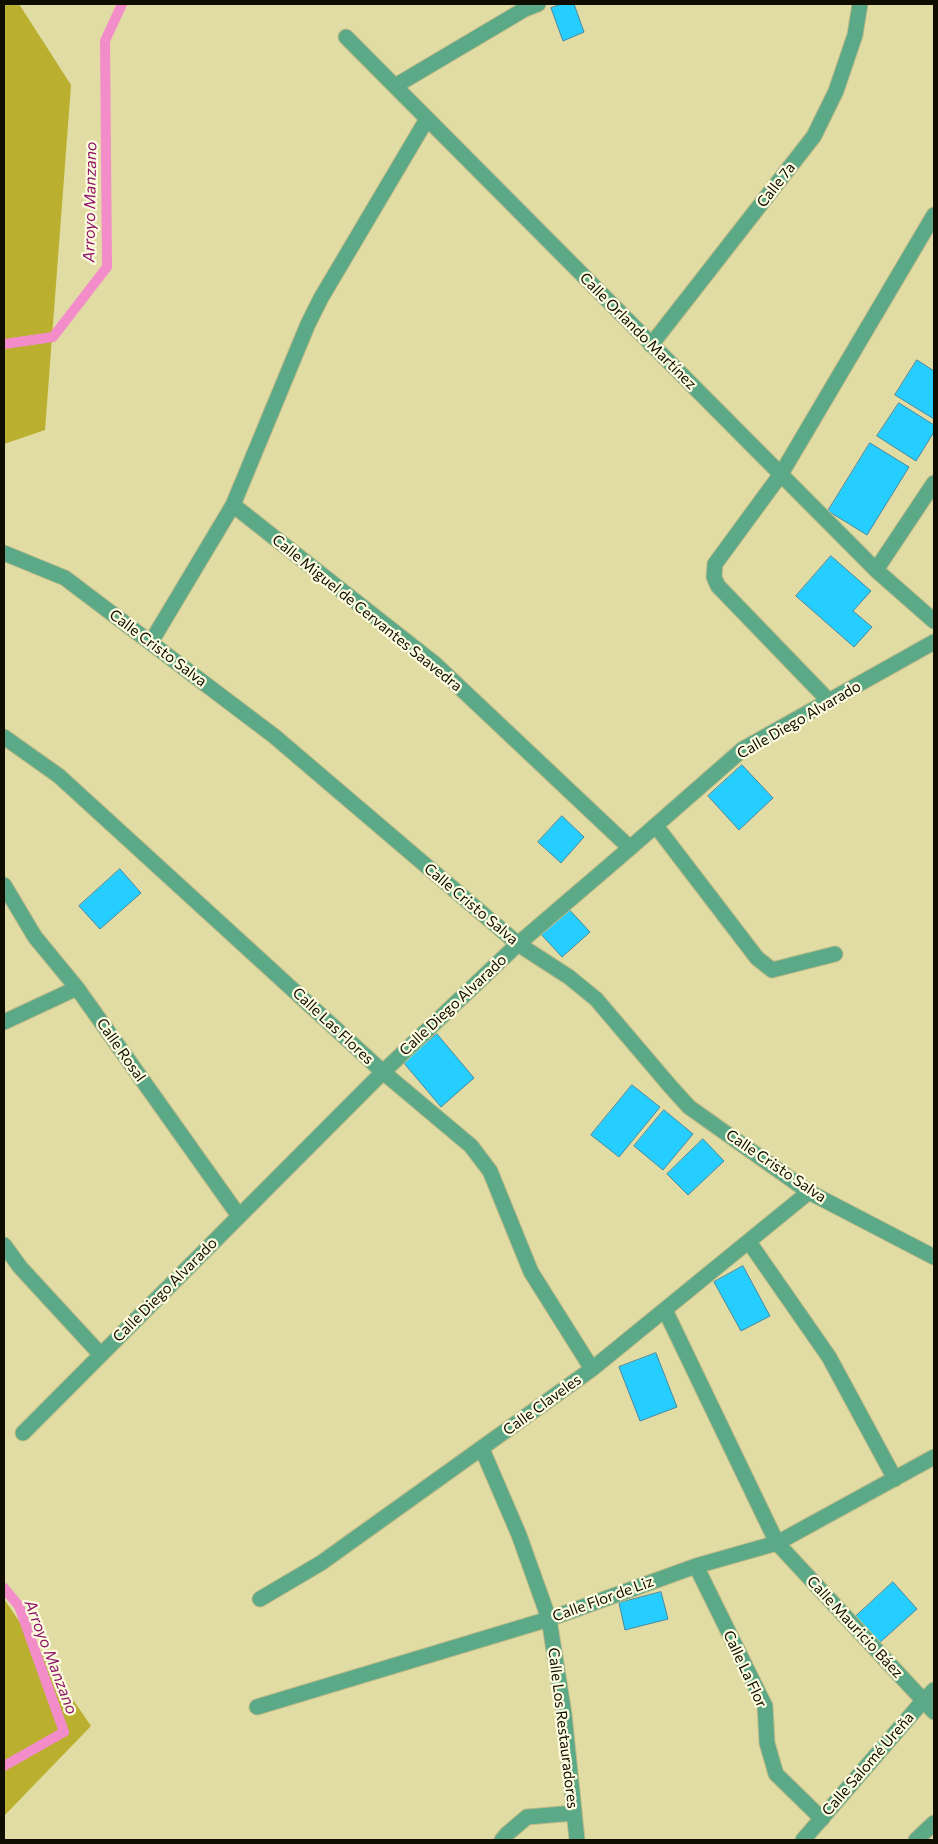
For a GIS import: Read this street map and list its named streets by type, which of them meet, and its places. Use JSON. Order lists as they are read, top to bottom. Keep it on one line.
{"streets":{"street":["Calle 7a","Calle Orlando Martínez","Calle Miguel de Cervantes Saavedra","Calle Cristo Salva","Calle Diego Alvarado","Calle Las Flores","Calle Rosal","Calle Claveles","Calle Flor de Liz","Calle Mauricio Báez","Calle La Flor","Calle Los Restauradores","Calle Salomé Ureña"]},"crossings":[["Calle 7a","Calle Orlando Martínez"],["Calle Miguel de Cervantes Saavedra","Calle Diego Alvarado"],["Calle Cristo Salva","Calle Diego Alvarado"],["Calle Cristo Salva","Calle Claveles"],["Calle Diego Alvarado","Calle Las Flores"],["Calle Diego Alvarado","Calle Rosal"],["Calle Las Flores","Calle Claveles"],["Calle Claveles","Calle Mauricio Báez"],["Calle Claveles","Calle Los Restauradores"],["Calle Flor de Liz","Calle Mauricio Báez"],["Calle Flor de Liz","Calle La Flor"],["Calle Flor de Liz","Calle Los Restauradores"],["Calle Mauricio Báez","Calle Salomé Ureña"],["Calle La Flor","Calle Salomé Ureña"]],"water":["Arroyo Manzano"]}
